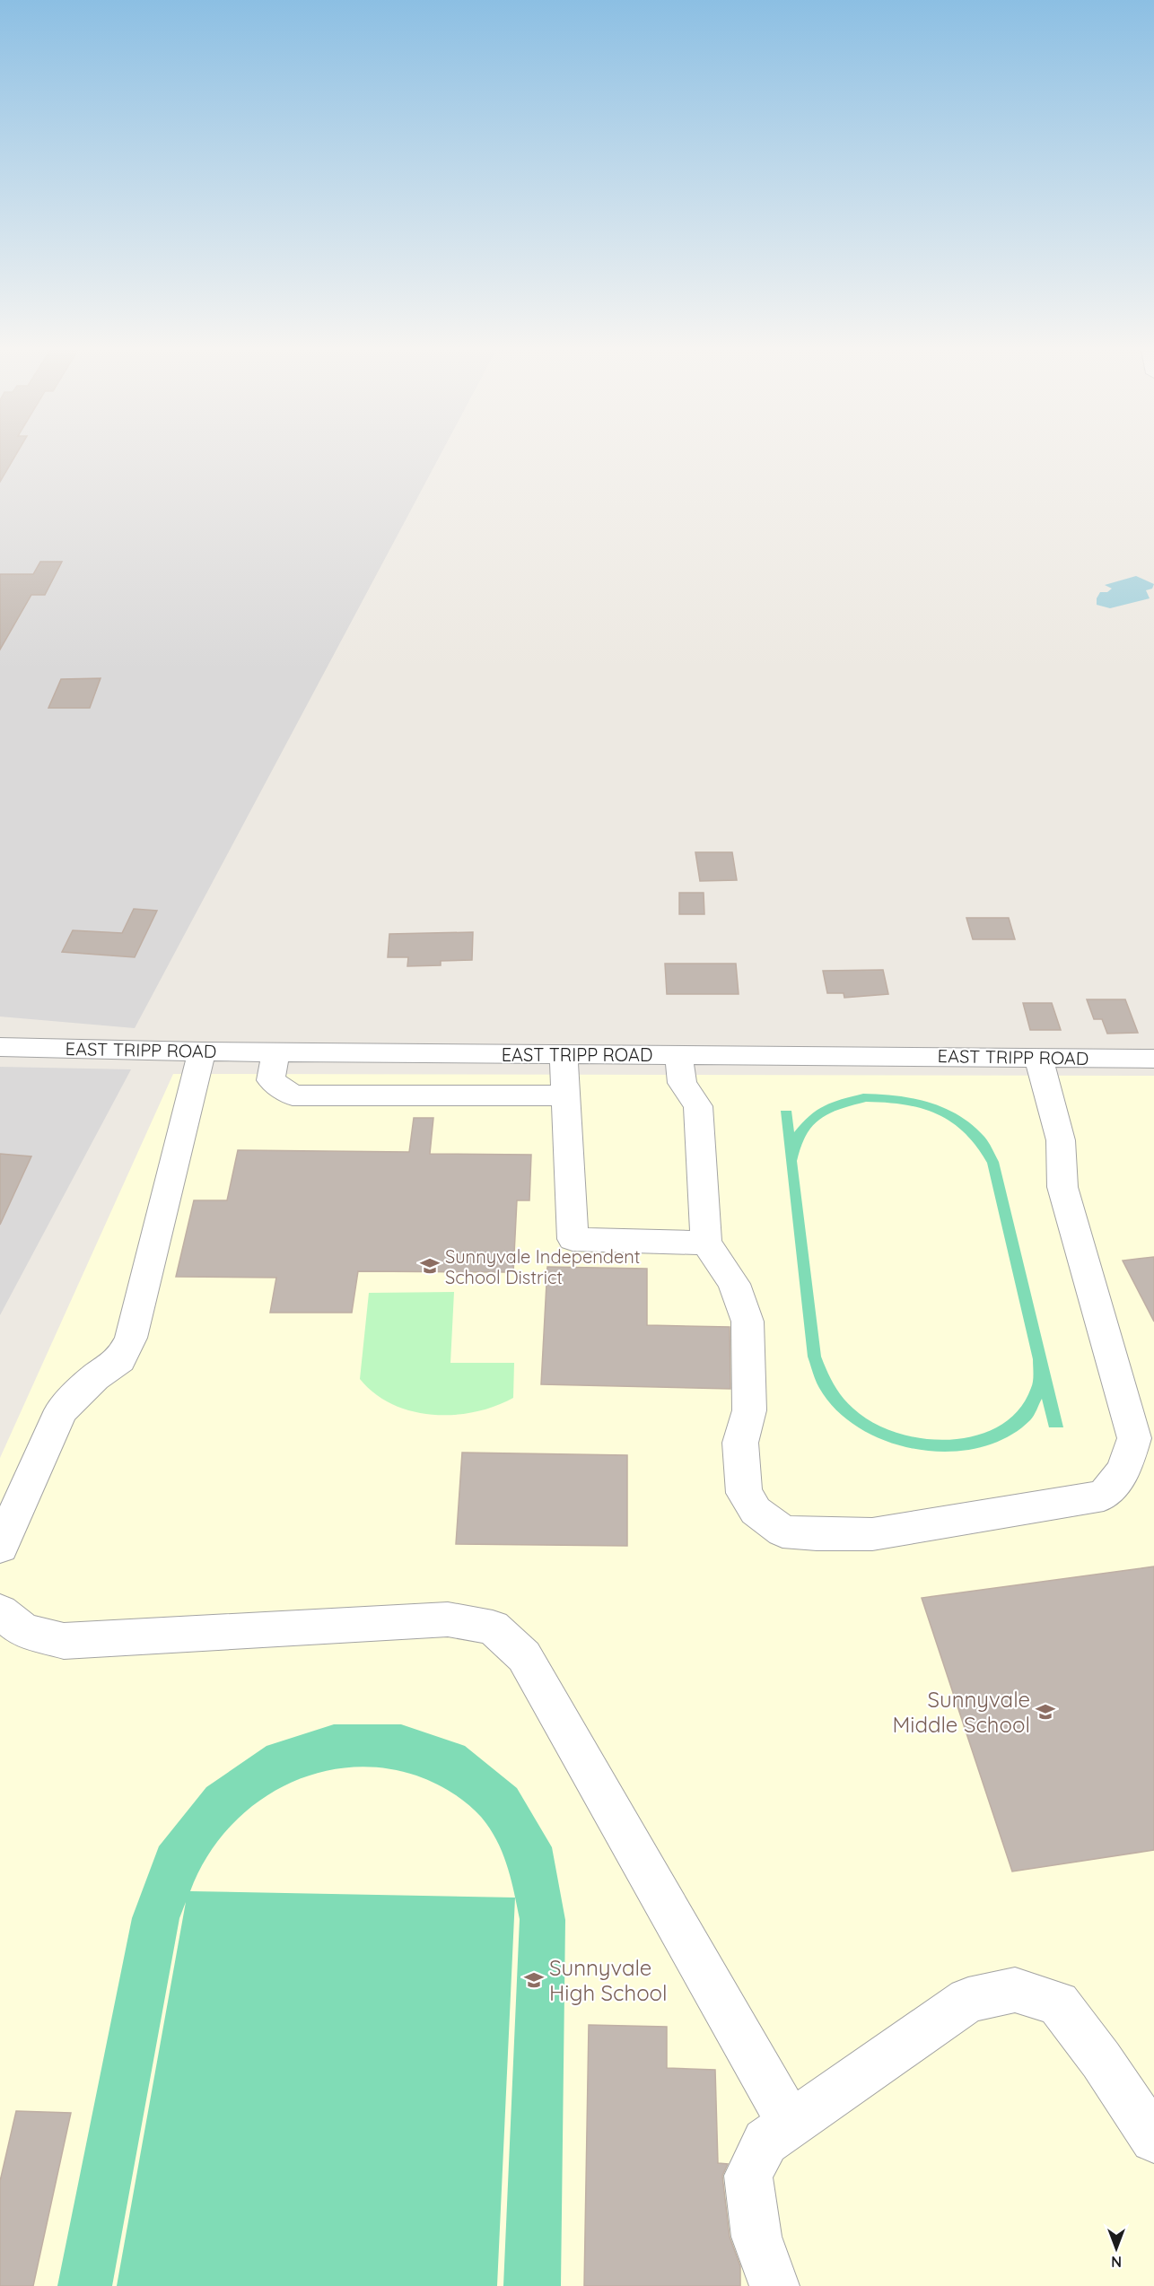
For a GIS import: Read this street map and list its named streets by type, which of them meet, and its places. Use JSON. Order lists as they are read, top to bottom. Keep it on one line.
{"streets":{"street":["EAST TRIPP ROAD"]},"places":{"school or university":["Sunnyvale Independent School District","Sunnyvale Middle School","Sunnyvale High School"]},"north":"bottom"}
